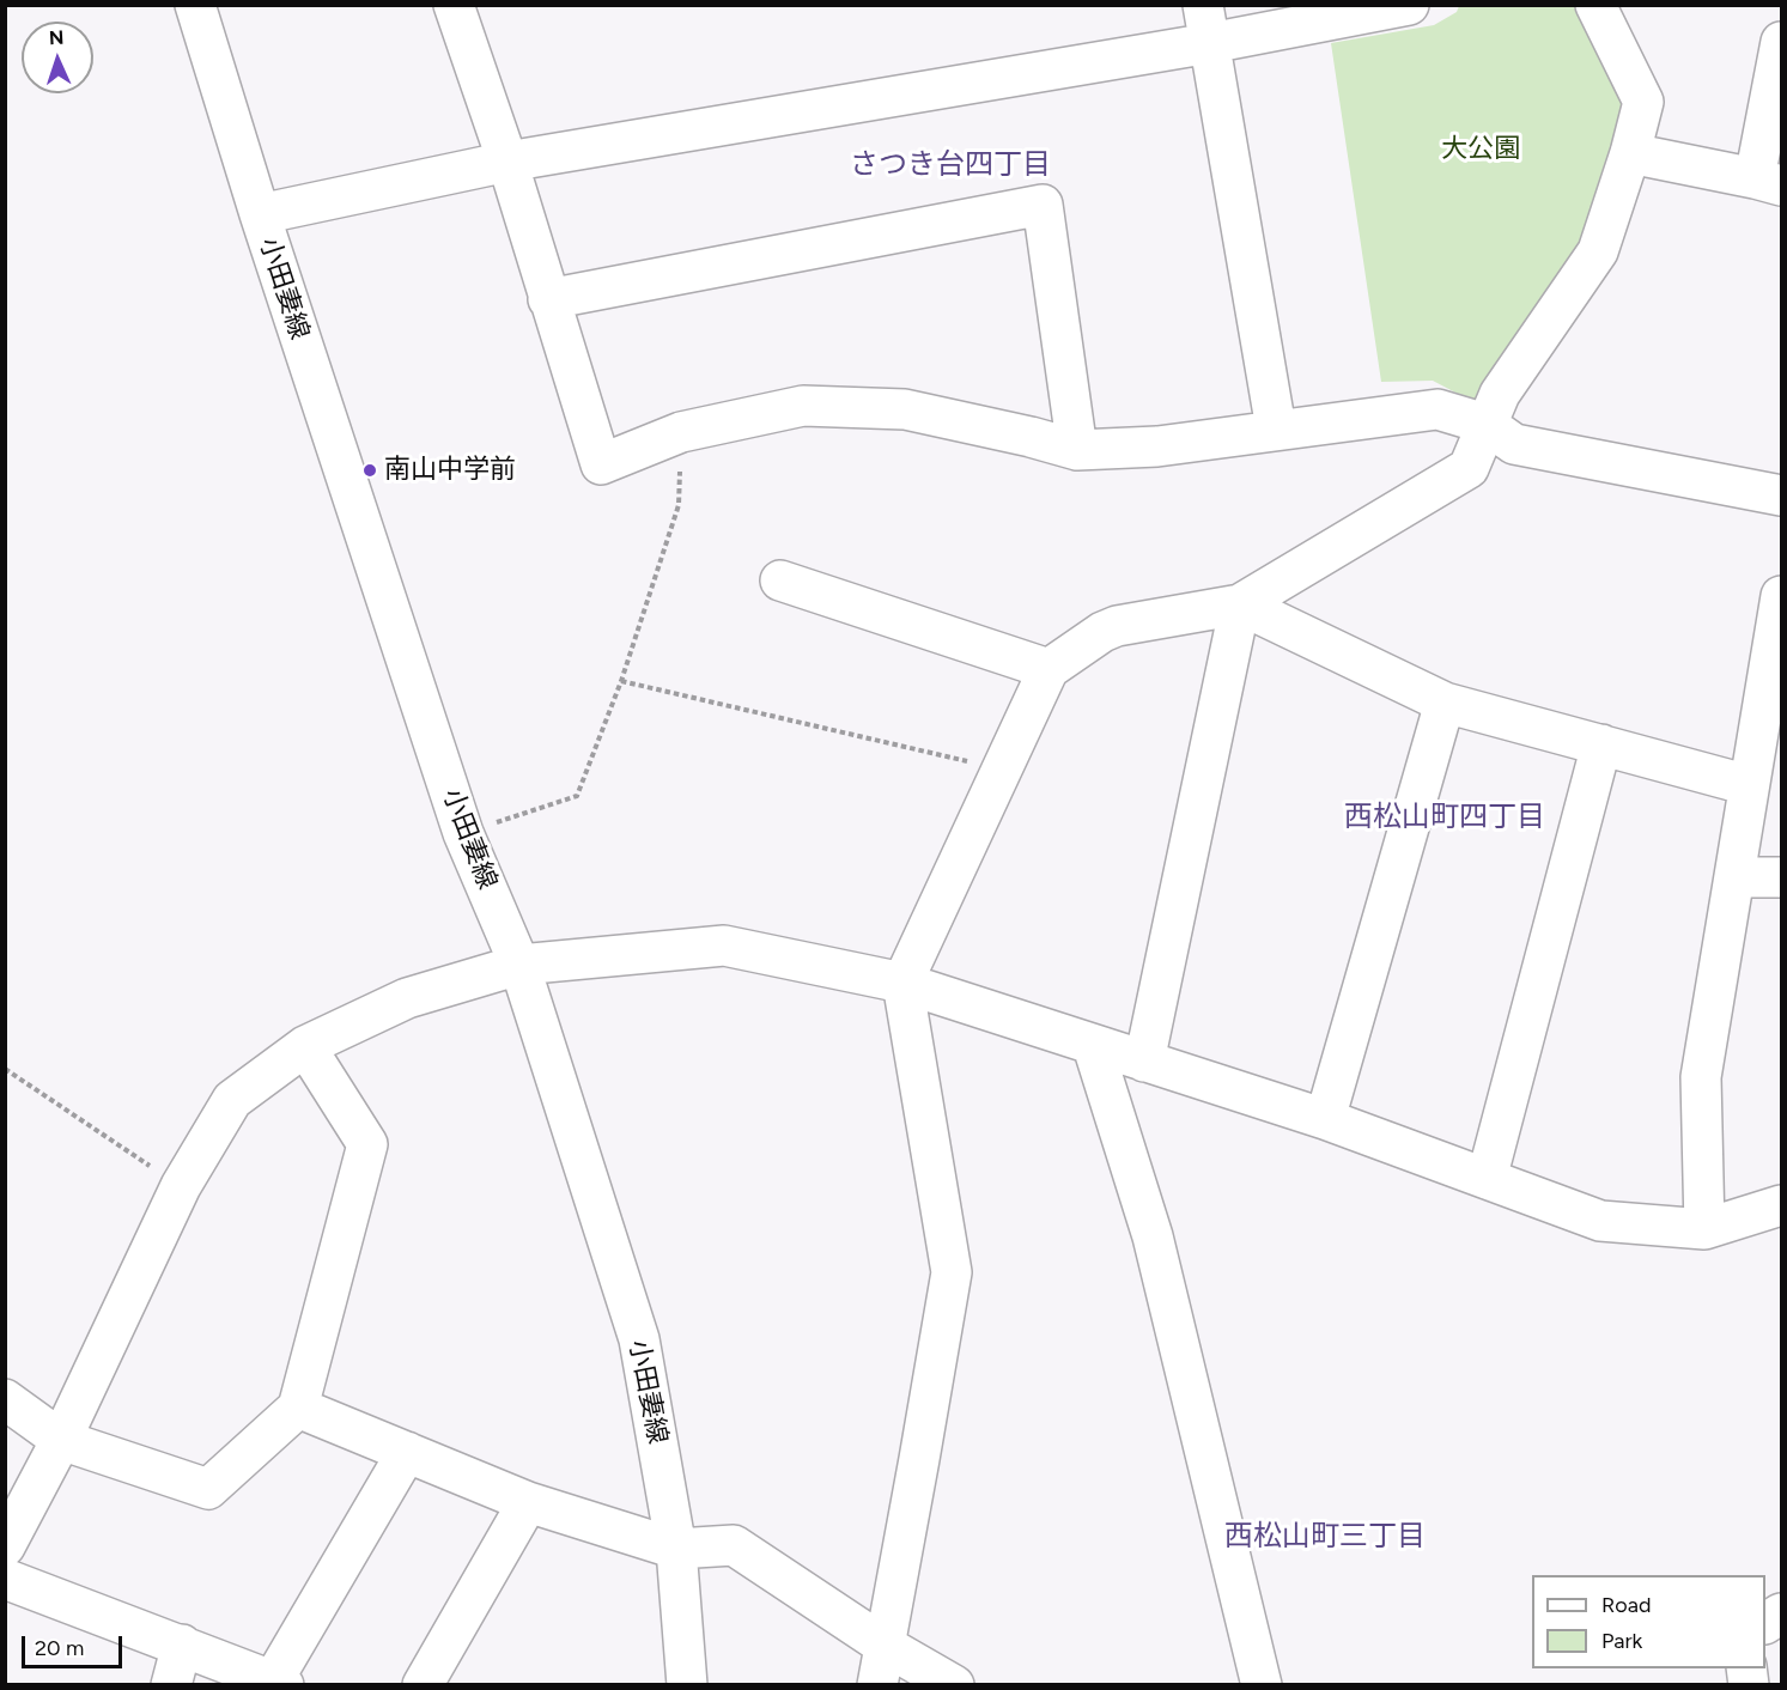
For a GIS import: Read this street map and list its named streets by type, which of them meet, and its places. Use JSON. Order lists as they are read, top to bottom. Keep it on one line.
{"streets":{"street":["小田妻線"]},"districts":["さつき台四丁目","西松山町四丁目","西松山町三丁目"],"parks":["大公園"],"places":["南山中学前"],"legend":["Road","Park"],"scale_bar":"20 m","north":"top"}
